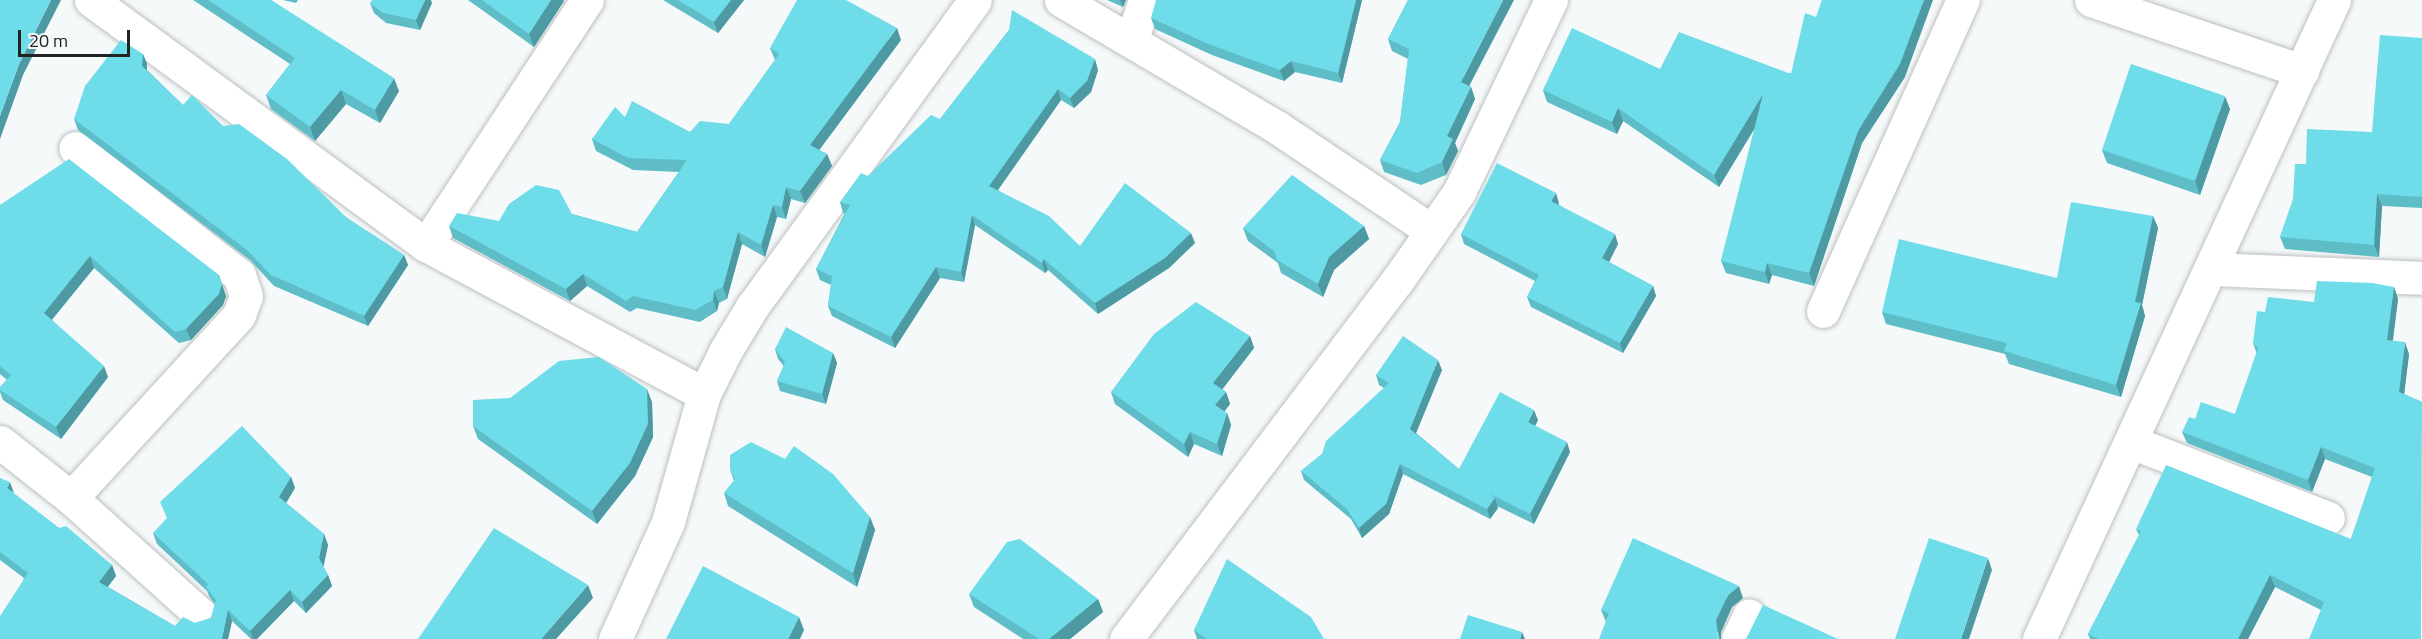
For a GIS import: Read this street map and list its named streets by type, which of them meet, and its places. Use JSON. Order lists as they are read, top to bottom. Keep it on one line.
{"scale_bar":"20 m"}
